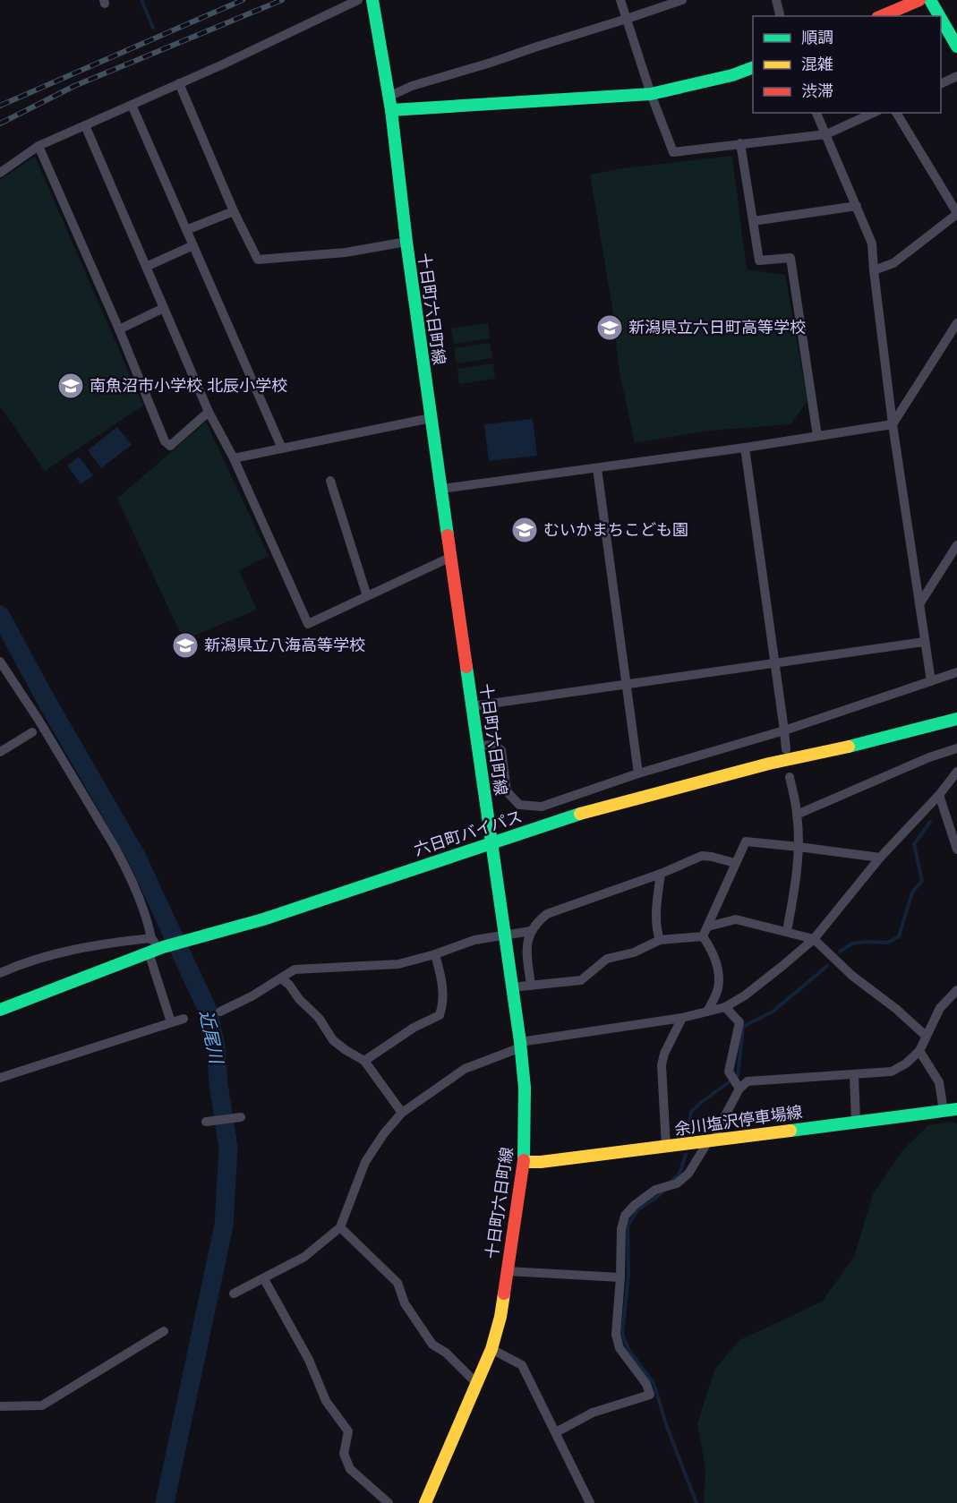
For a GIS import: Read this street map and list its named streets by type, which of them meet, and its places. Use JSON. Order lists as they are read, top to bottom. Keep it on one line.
{"streets":{"main road":["十日町六日町線","六日町バイパス","余川塩沢停車場線"]},"crossings":[["十日町六日町線","六日町バイパス"],["十日町六日町線","余川塩沢停車場線"]],"water":["近尾川"],"places":{"school or university":["新潟県立六日町高等学校","南魚沼市小学校 北辰小学校","むいかまちこども園","新潟県立八海高等学校"]},"legend":["順調","混雑","渋滞"]}
